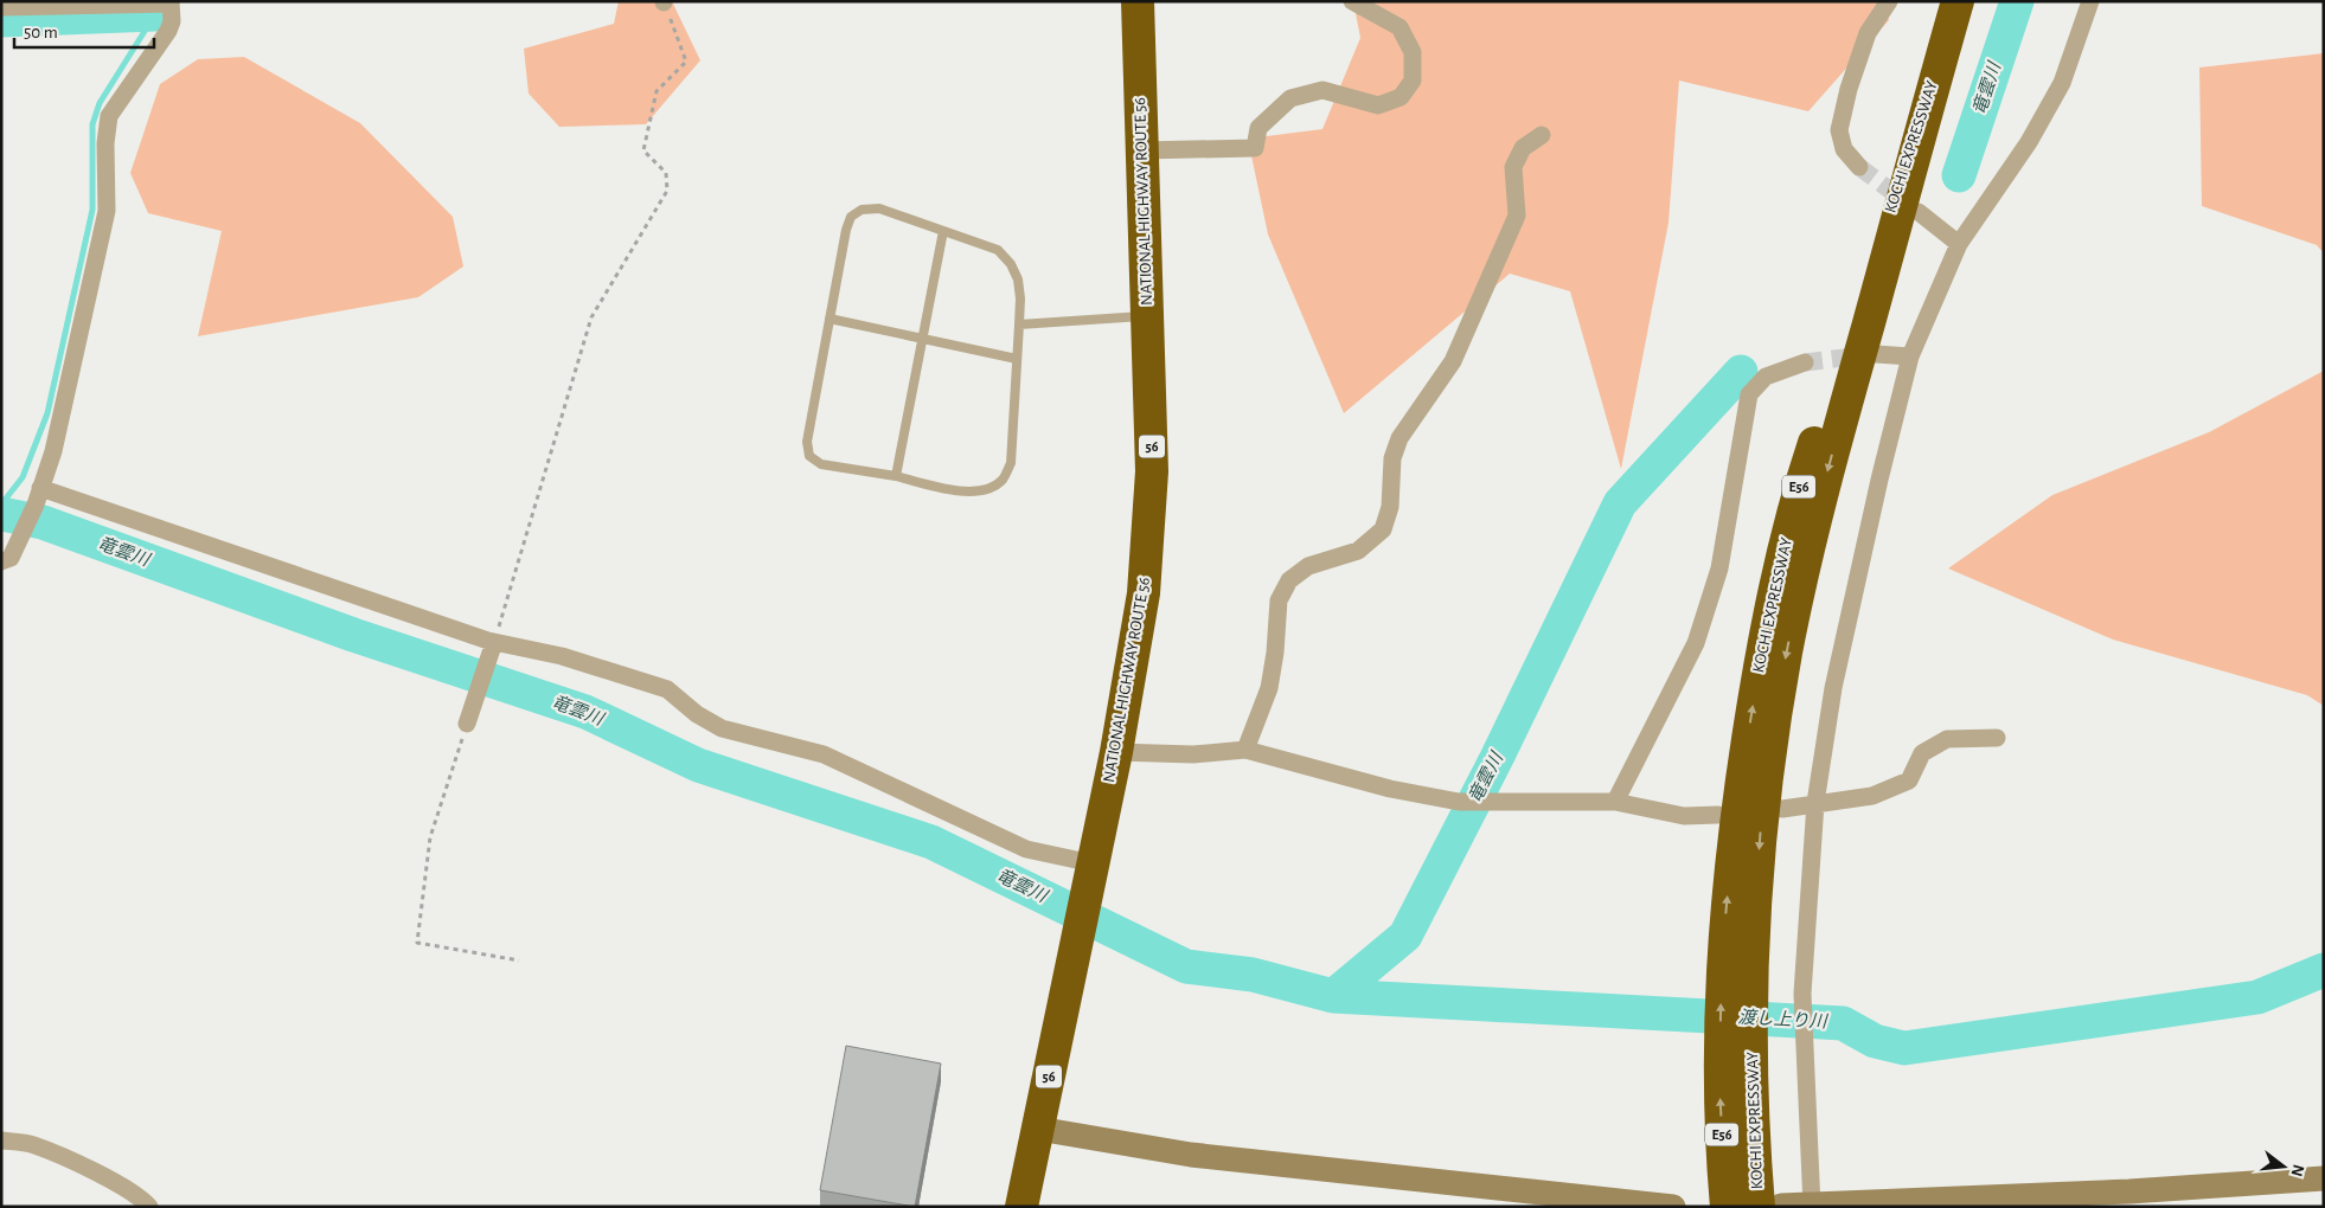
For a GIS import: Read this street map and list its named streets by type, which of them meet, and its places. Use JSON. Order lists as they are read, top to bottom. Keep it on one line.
{"streets":{"highway":["KOCHI EXPRESSWAY","NATIONAL HIGHWAY ROUTE 56","56","E56"]},"water":["竜雲川","渡し上り川"],"scale_bar":"50 m","north":"right"}
